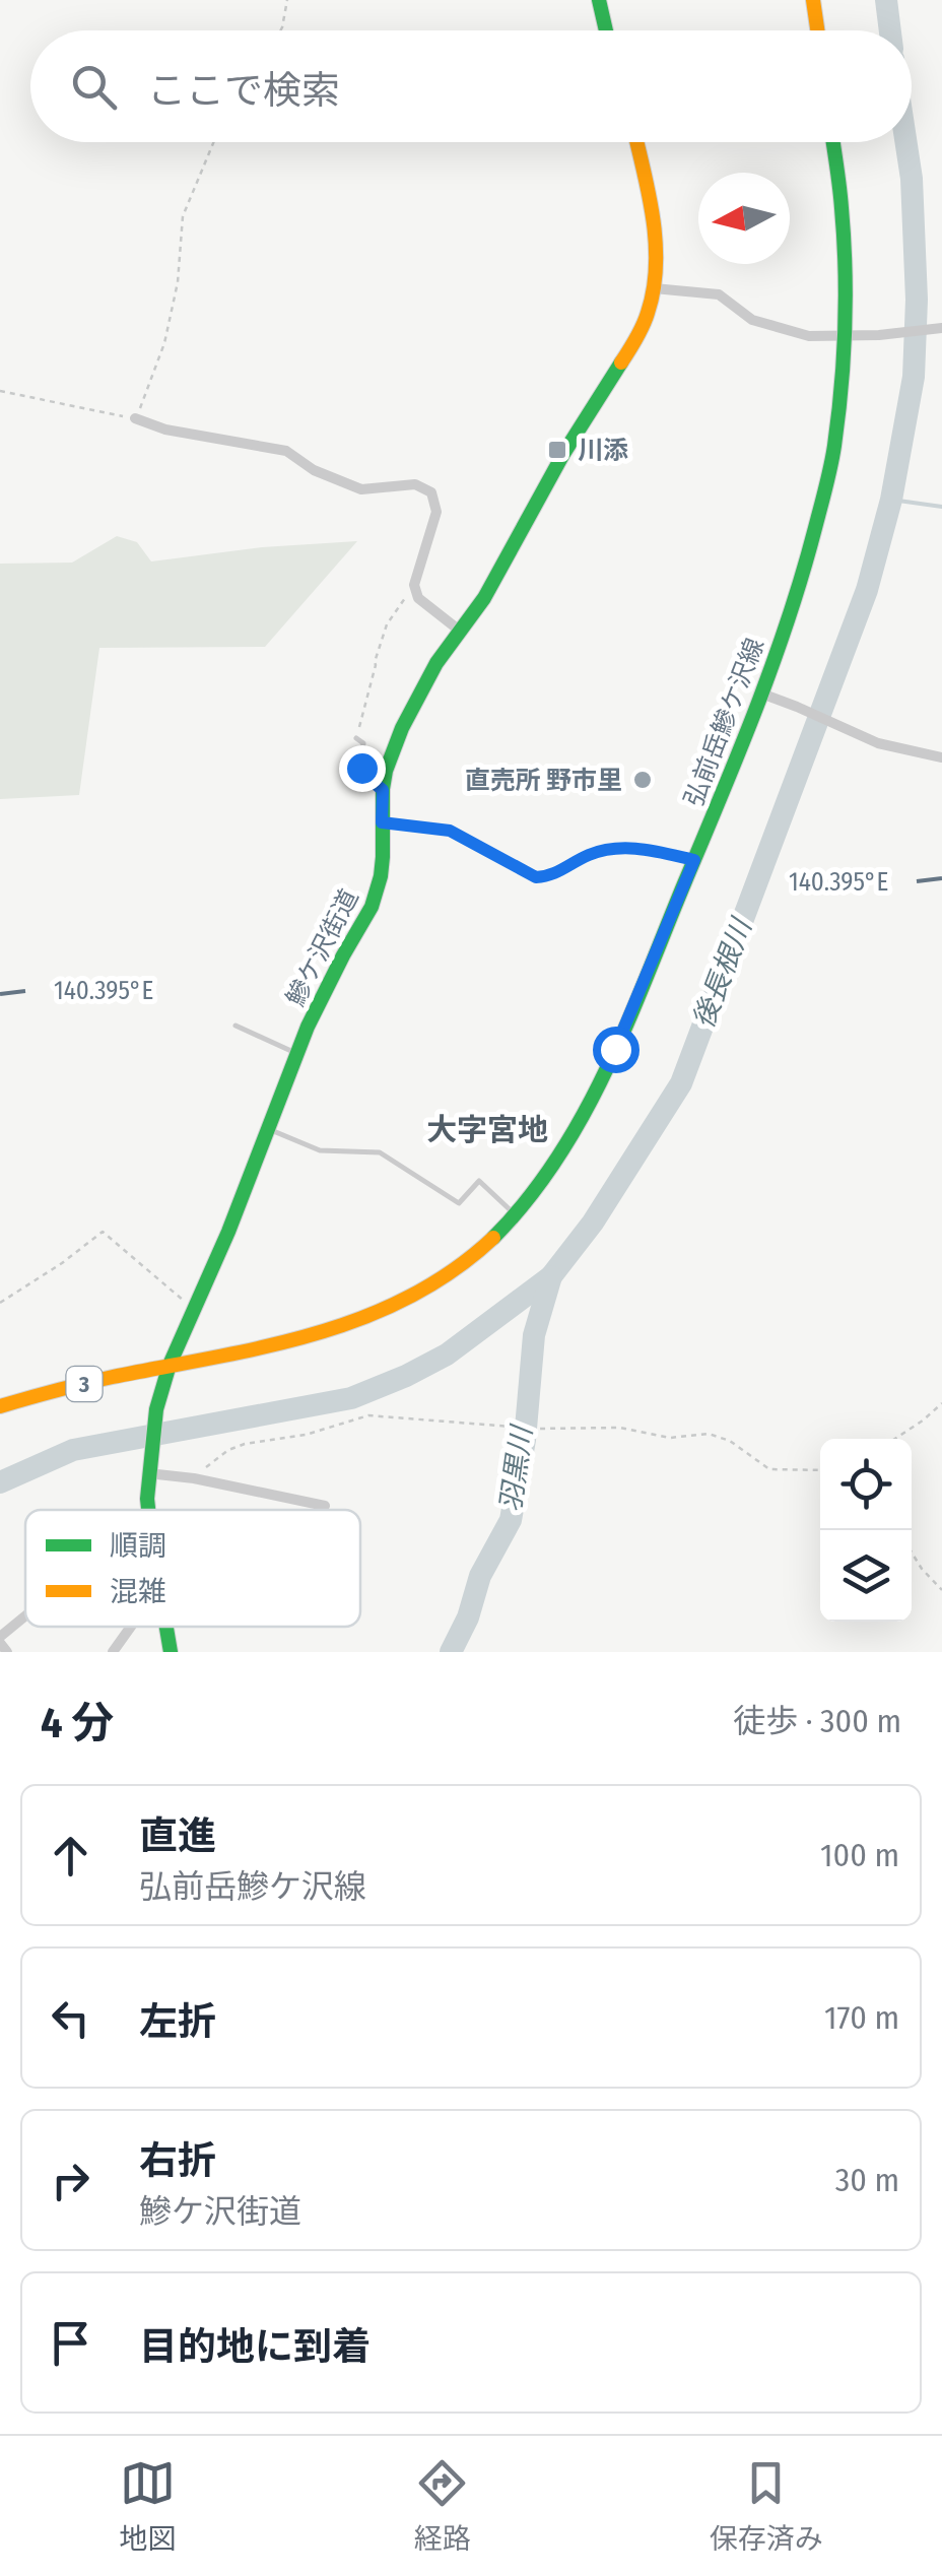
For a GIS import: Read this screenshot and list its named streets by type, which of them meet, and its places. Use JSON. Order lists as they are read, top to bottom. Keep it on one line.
{"streets":{"main road":["弘前岳鰺ケ沢線","鰺ケ沢街道","3"]},"crossings":[["弘前岳鰺ケ沢線","鰺ケ沢街道"],["弘前岳鰺ケ沢線","3"],["鰺ケ沢街道","3"]],"districts":["大字宮地"],"water":["後長根川","羽黒川"],"places":{"transit":["川添"],"other":["直売所 野市里"]},"legend":["順調","混雑"],"north":"left","page":{"search":"ここで検索","heading":["4 分","徒歩 · 300 m"],"list":[["直進","弘前岳鰺ケ沢線","100 m"],["左折","170 m"],["右折","鰺ケ沢街道","30 m"],"目的地に到着"],"nav":["地図","経路","保存済み"]},"coordinates":["140.395°E"]}
